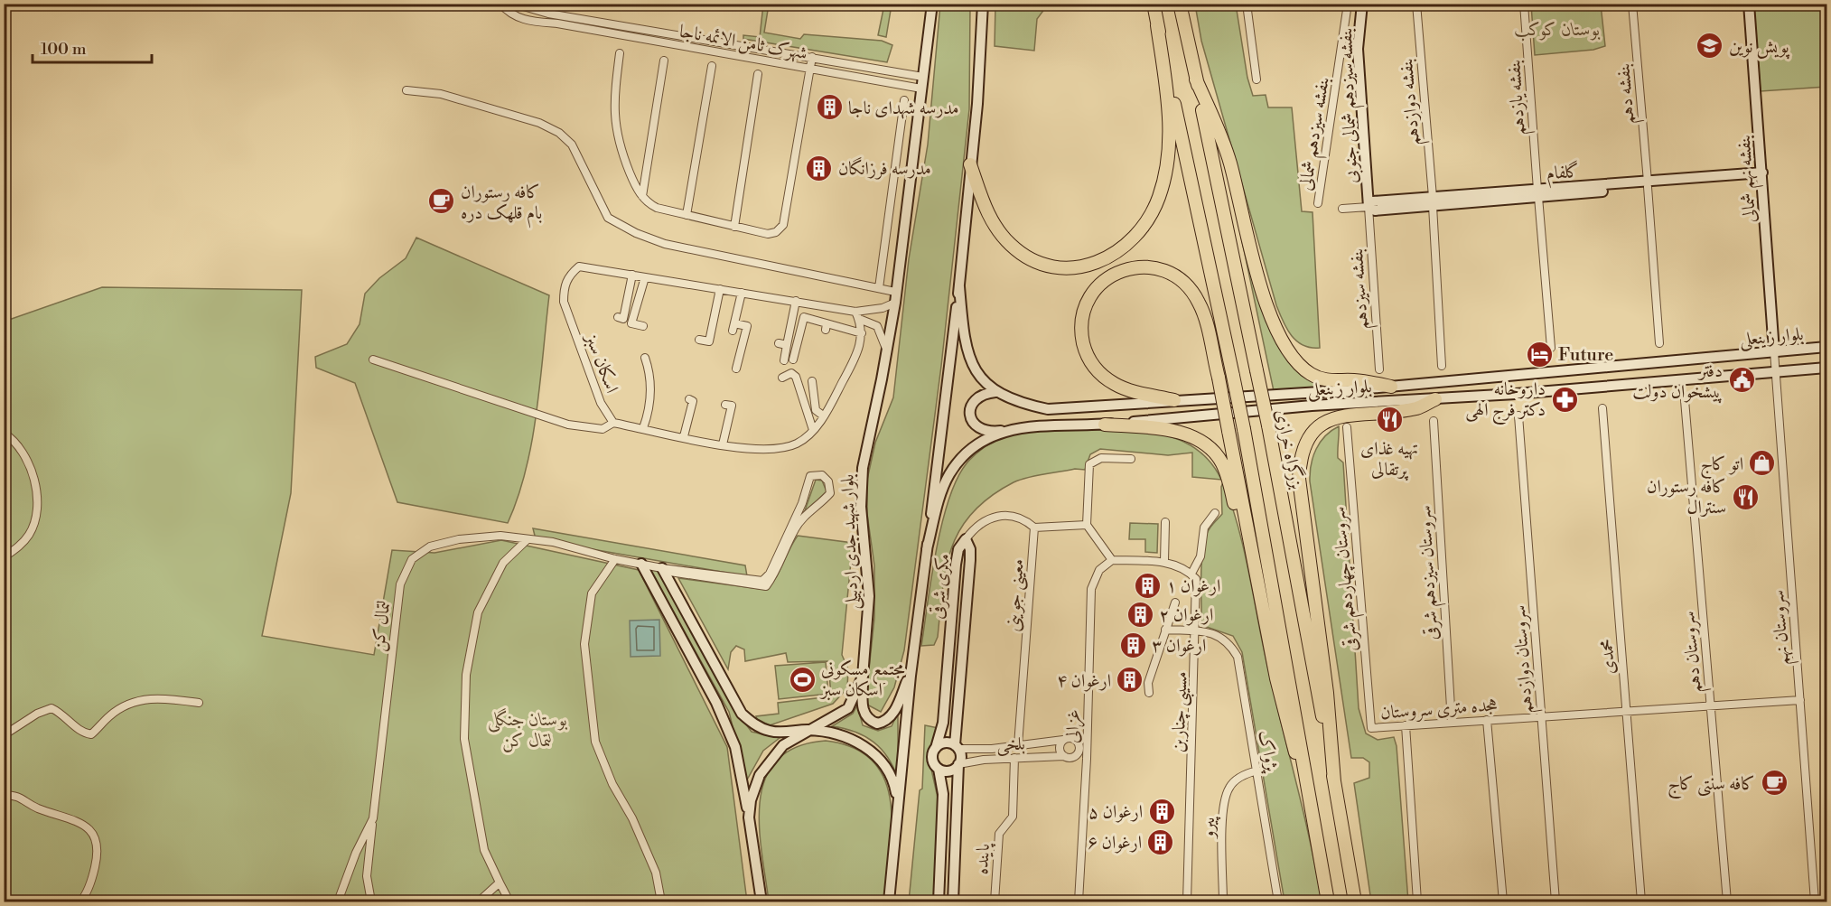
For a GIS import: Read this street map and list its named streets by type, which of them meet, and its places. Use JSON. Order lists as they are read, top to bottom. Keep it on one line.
{"streets":{"highway":["بزرگراه خرازی"],"main road":["بنفشه سیزدهم شمالی جنوبی","گلفام","بنفشه نهم شمالی","بلوار زینعلی","بلوار شهید جدی اردبیلی","مکری شرقی"],"street":["شهرک ثامن الائمه ناجا","بنفشه دهم","بنفشه یازدهم","بنفشه دوازدهم","بنفشه سیزدهم شمالی","بنفشه سیزدهم","اسکان سبز","سروستان سیزدهم شرقی","سروستان چهاردهم شرقی","معینی جوینی","لتمال کن","سروستان نهم","سروستان دهم","محمدی","سروستان دوازدهم","هجده متری سروستان","مسیبی چناربن","غزالی","بلخی","پژواک","پیرو","پاینده"]},"crossings":[["شهرک ثامن الائمه ناجا","بلوار شهید جدی اردبیلی"],["بنفشه دهم","گلفام"],["بنفشه یازدهم","گلفام"],["بنفشه دوازدهم","گلفام"],["بنفشه سیزدهم شمالی جنوبی","گلفام"],["بنفشه سیزدهم شمالی جنوبی","بنفشه سیزدهم"],["گلفام","بنفشه نهم شمالی"],["گلفام","بنفشه سیزدهم"],["بنفشه نهم شمالی","بلوار زینعلی"],["بنفشه نهم شمالی","سروستان نهم"],["بلوار زینعلی","سروستان نهم"],["اسکان سبز","بلوار شهید جدی اردبیلی"],["سروستان سیزدهم شرقی","هجده متری سروستان"],["سروستان چهاردهم شرقی","هجده متری سروستان"],["مکری شرقی","بلخی"],["معینی جوینی","بلخی"],["سروستان نهم","هجده متری سروستان"],["سروستان دهم","هجده متری سروستان"],["محمدی","هجده متری سروستان"],["سروستان دوازدهم","هجده متری سروستان"],["مسیبی چناربن","پژواک"],["غزالی","بلخی"],["بلخی","پاینده"],["پژواک","پیرو"]],"parks":["بوستان کوکب","بوستان جنگلی لتمال کن"],"places":{"school or university":["پویش نوین"],"building":["مدرسه شهدای ناجا","مدرسه فرزانگان","ارغوان ۱","ارغوان ۲","ارغوان ۳","ارغوان ۴","ارغوان ۵","ارغوان ۶"],"cafe":["کافه رستوران بام قلهک دره","کافه سنتی کاج"],"hotel":["Future"],"public building":["دفتر پیشخوان دولت"],"pharmacy":["داروخانه دکتر فرج الهی"],"restaurant":["تهیه غذای پرتقالی","کافه رستوران سنترال"],"shop":["اتو کاج"],"sports":["مجتمع مسکونی اسکان سبز"]},"scale_bar":"100 m"}
